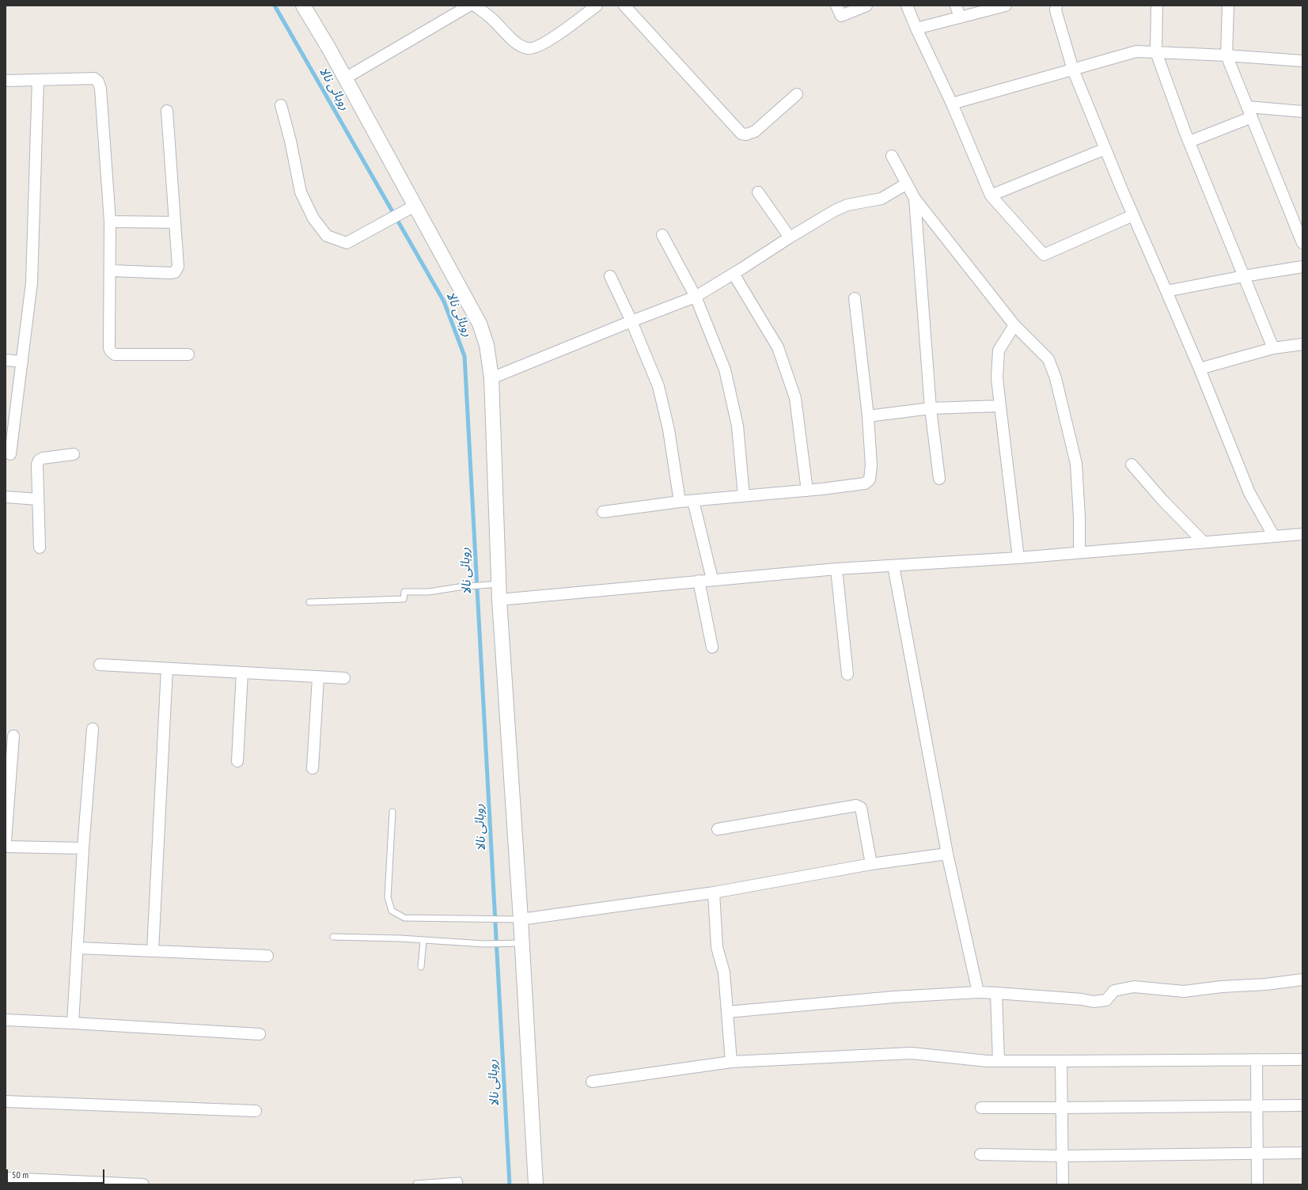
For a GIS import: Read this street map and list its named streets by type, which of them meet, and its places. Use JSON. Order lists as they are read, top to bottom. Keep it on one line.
{"water":["روہائی نالا"],"scale_bar":"50 m"}
